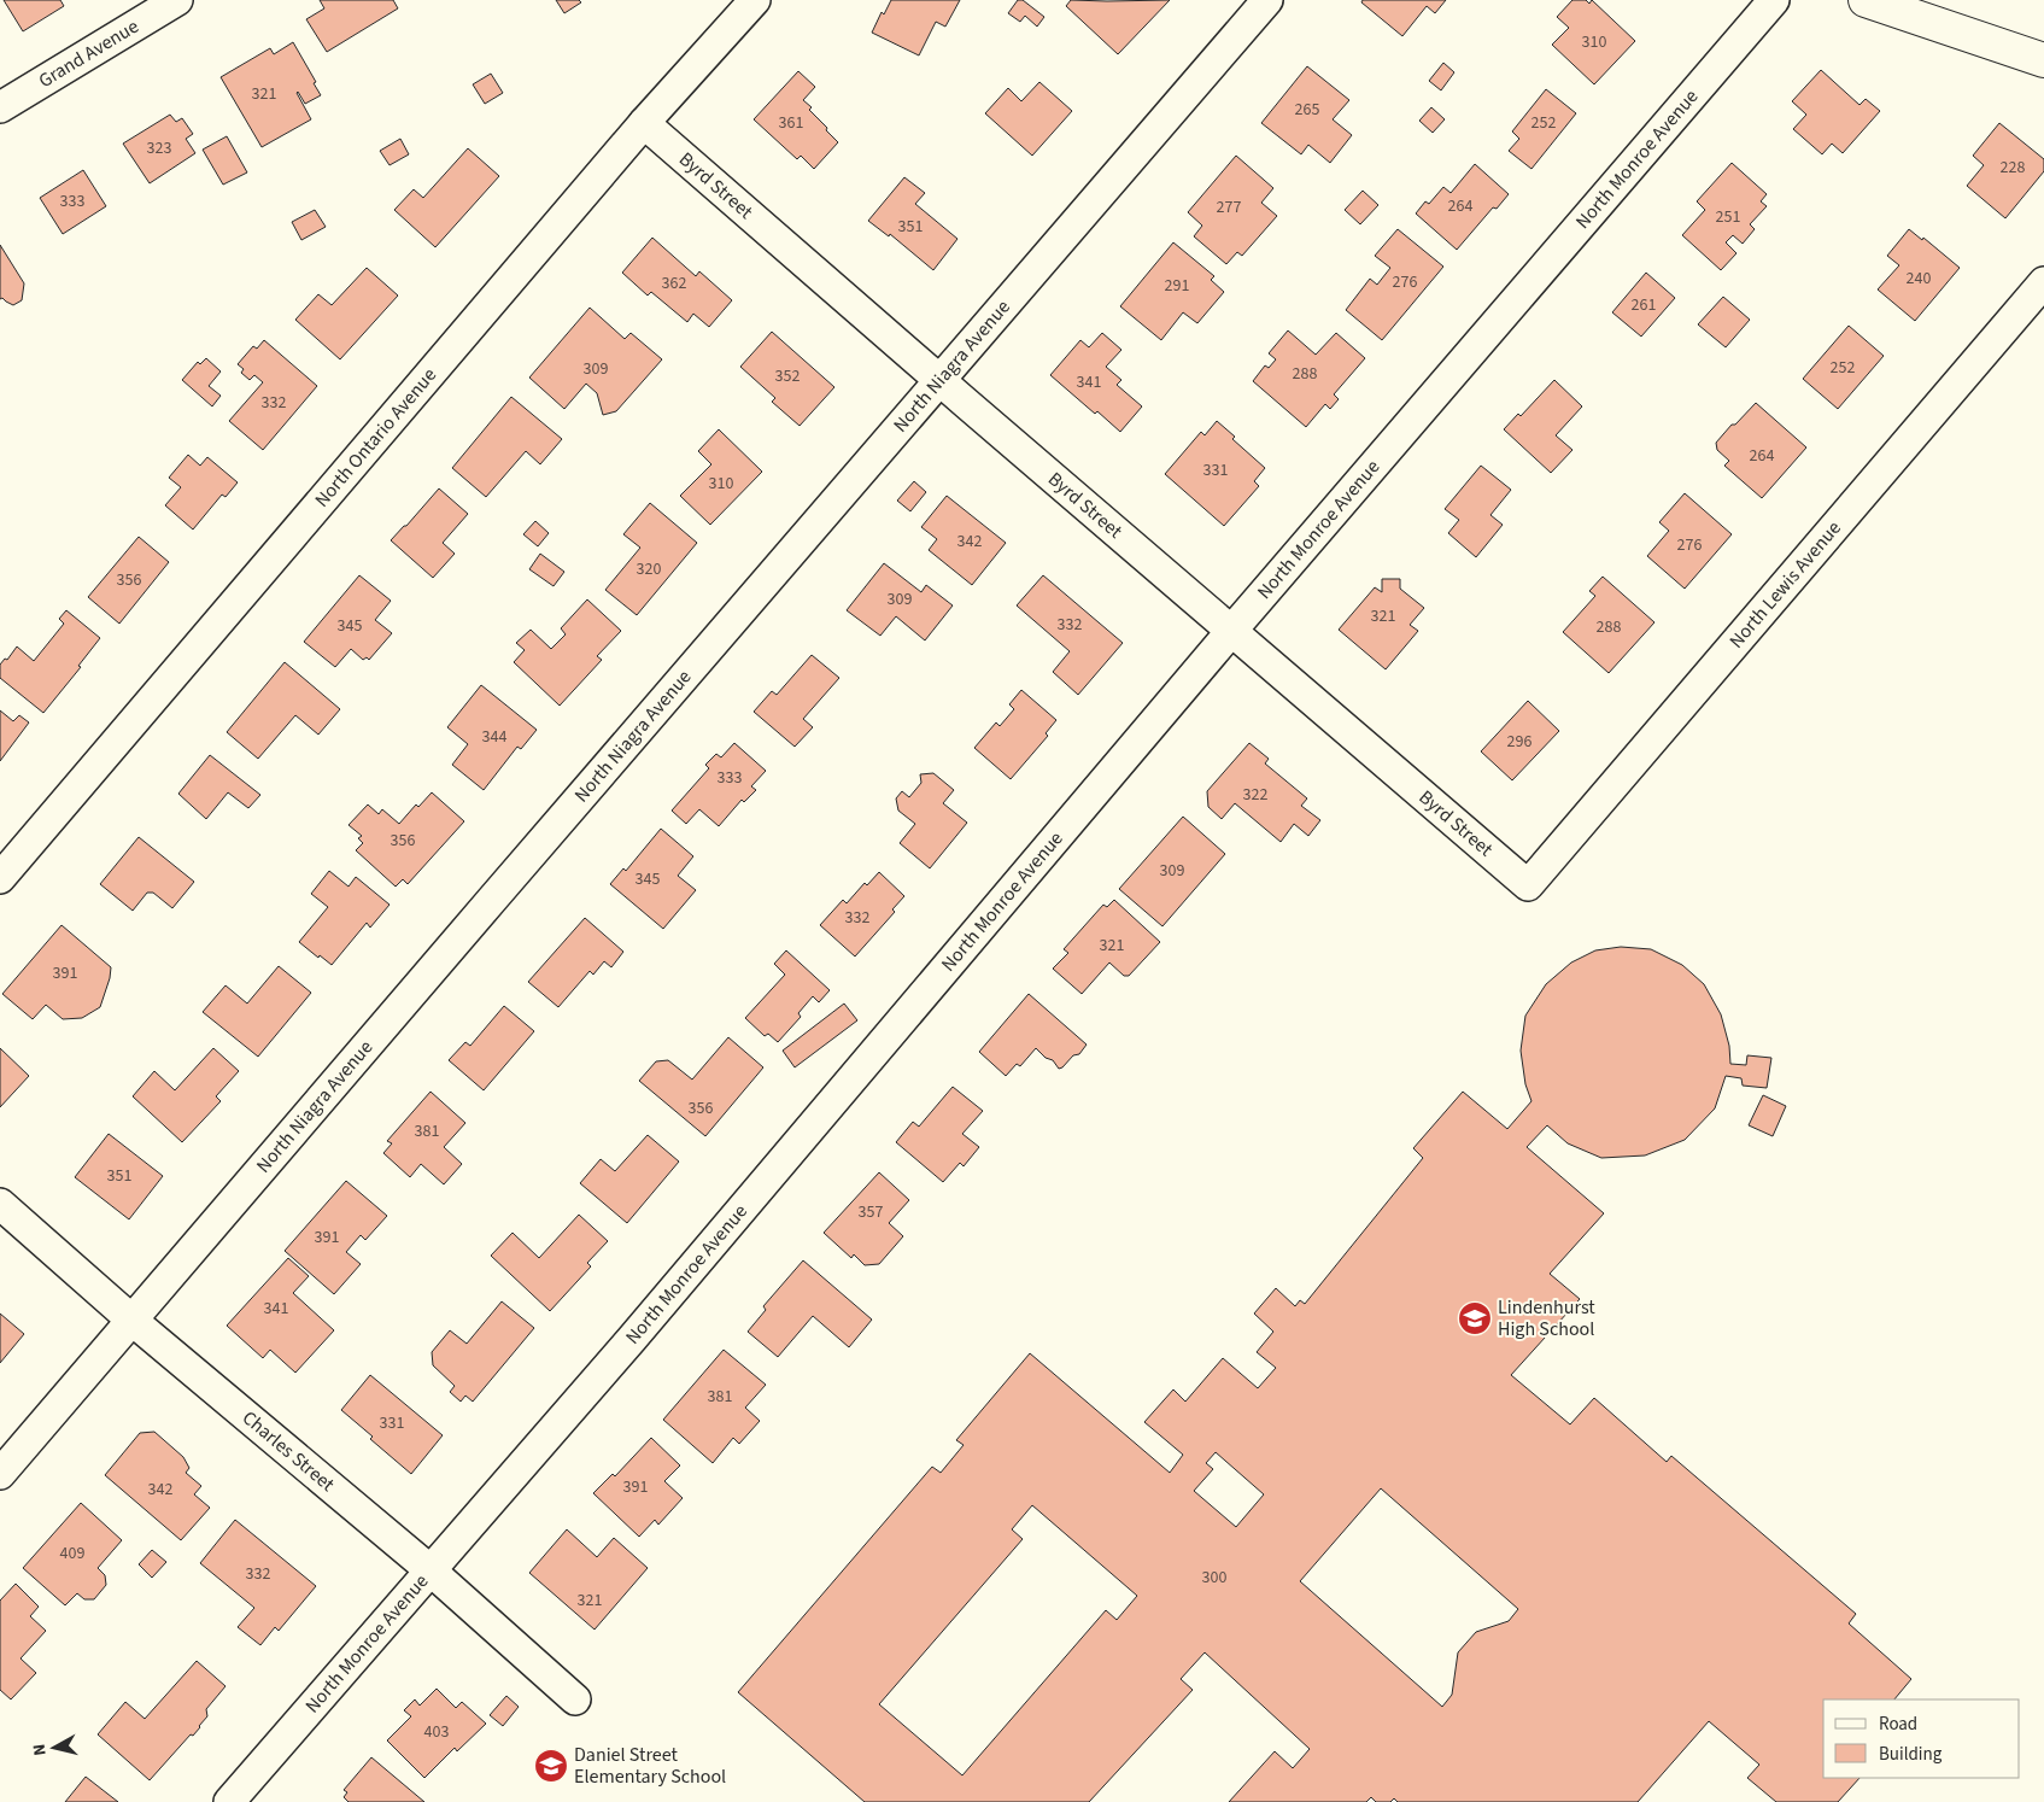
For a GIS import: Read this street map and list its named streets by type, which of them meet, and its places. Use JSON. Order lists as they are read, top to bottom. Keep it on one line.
{"streets":{"street":["Grand Avenue","North Monroe Avenue","Byrd Street","North Niagra Avenue","North Ontario Avenue","North Lewis Avenue","Charles Street"]},"crossings":[["North Monroe Avenue","Byrd Street"],["North Monroe Avenue","Charles Street"],["Byrd Street","North Niagra Avenue"],["Byrd Street","North Ontario Avenue"],["Byrd Street","North Lewis Avenue"],["North Niagra Avenue","Charles Street"]],"places":{"school or university":["Lindenhurst High School","Daniel Street Elementary School"]},"house_numbers":["310","321","265","361","252","323","228","333","264","277","251","351","240","276","362","291","261","252","309","288","352","341","332","264","331","310","342","276","320","356","309","321","332","345","288","344","296","333","322","356","309","345","332","321","391","356","381","351","357","391","341","381","331","391","342","409","332","300","321","403"],"legend":["Road","Building"],"north":"left"}
